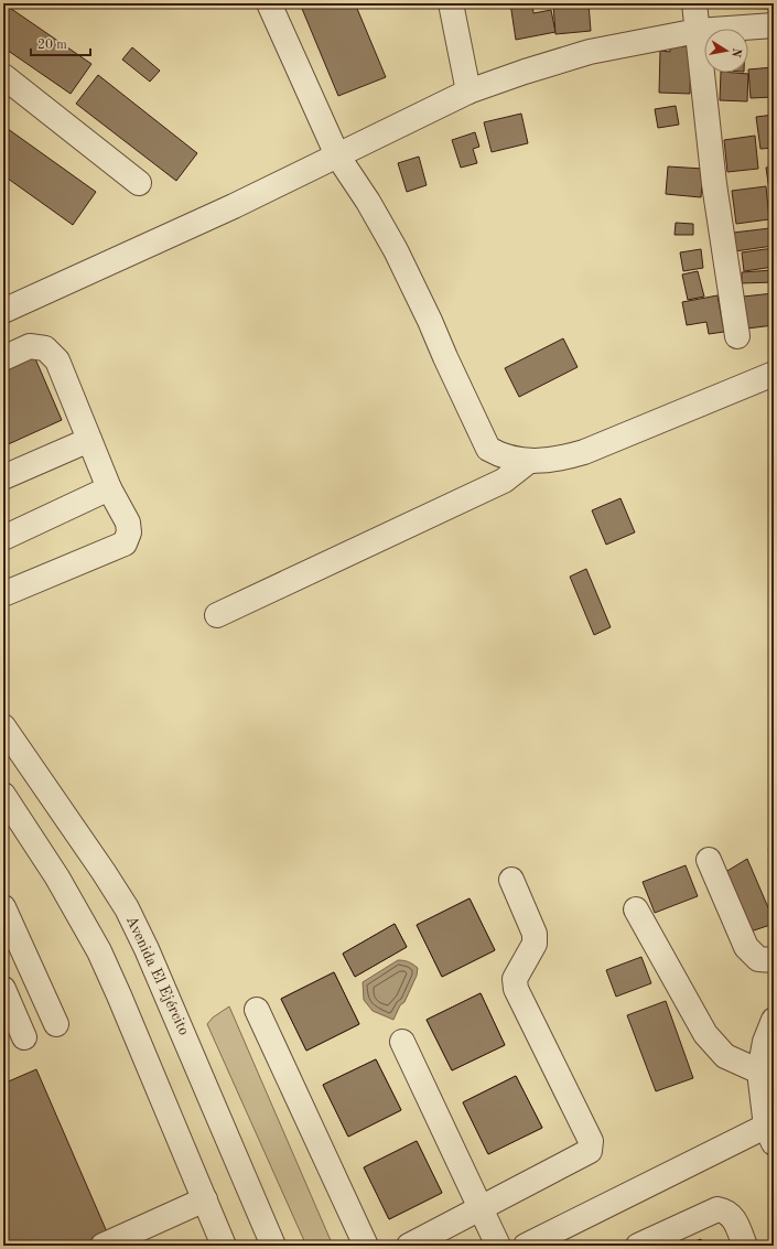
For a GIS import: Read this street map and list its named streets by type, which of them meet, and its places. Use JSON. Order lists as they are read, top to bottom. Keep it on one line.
{"streets":{"street":["Avenida El Ejército"]},"scale_bar":"20 m","north":"right"}
